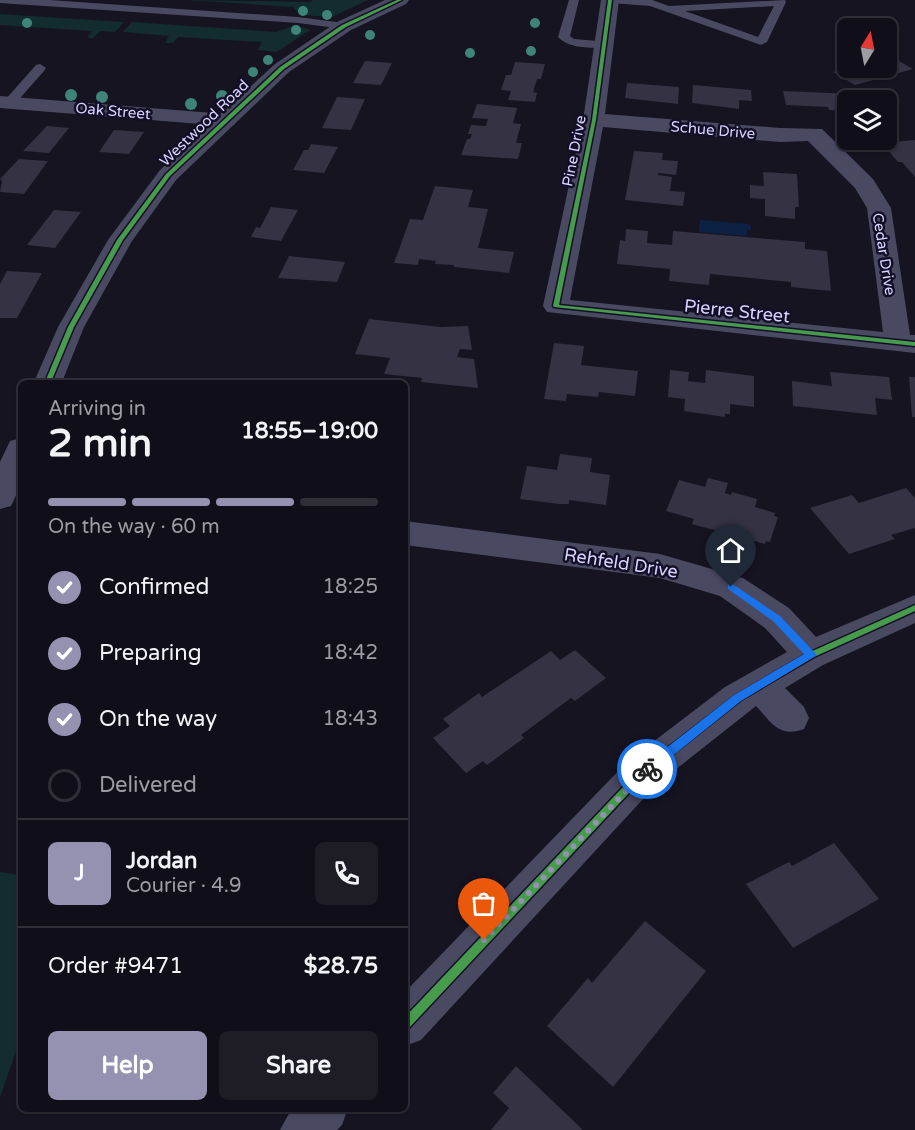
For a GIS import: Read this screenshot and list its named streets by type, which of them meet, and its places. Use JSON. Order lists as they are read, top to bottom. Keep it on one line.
{"streets":{"street":["Oak Street","Westwood Road","Schue Drive","Pine Drive","Cedar Drive","Pierre Street","Rehfeld Drive"]},"crossings":[["Oak Street","Westwood Road"],["Schue Drive","Pine Drive"],["Schue Drive","Cedar Drive"],["Pine Drive","Pierre Street"],["Cedar Drive","Pierre Street"]],"north":"top","page":{"heading":["2 min","Arriving in","18:55–19:00"],"panel":["Jordan","Courier · 4.9","Order #9471","$28.75"],"bar":"On the way · 60 m","list":[["Confirmed","18:25"],["Preparing","18:42"],["On the way","18:43"],"Delivered"],"round":"J","buttons":["Help","Share"]}}
